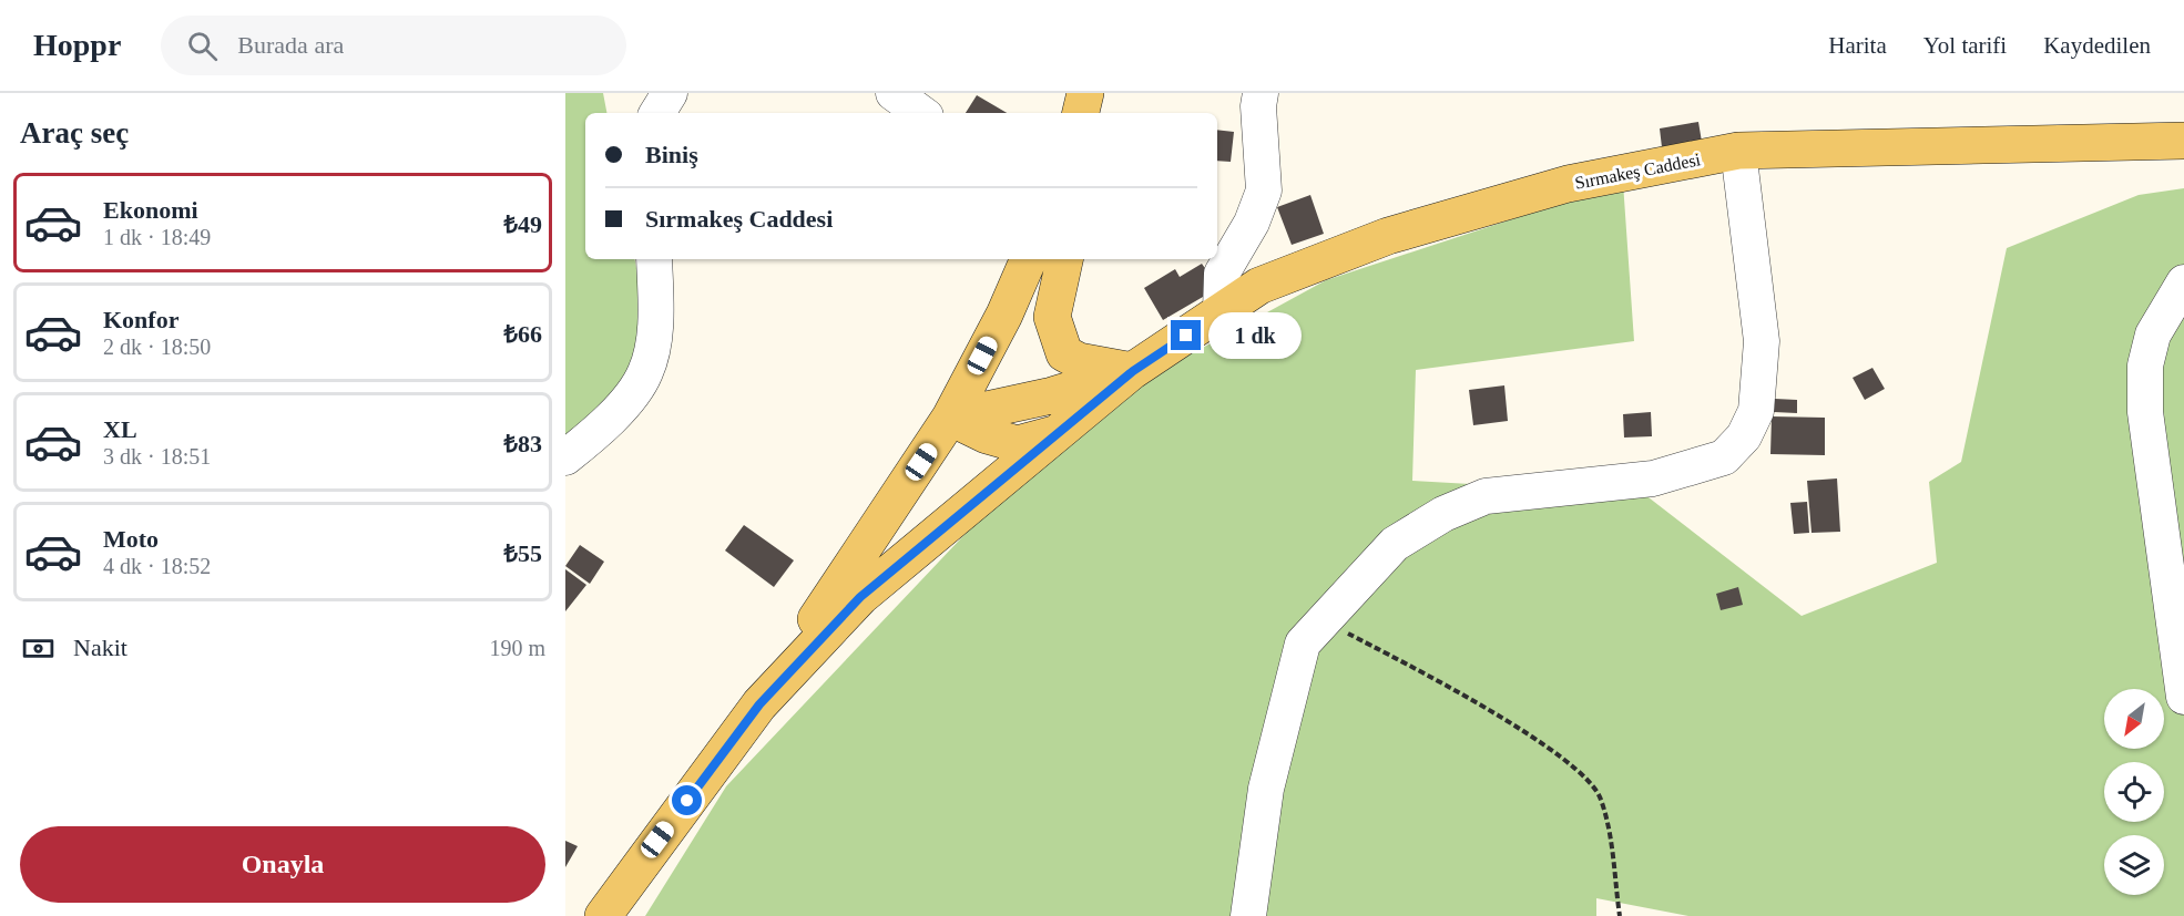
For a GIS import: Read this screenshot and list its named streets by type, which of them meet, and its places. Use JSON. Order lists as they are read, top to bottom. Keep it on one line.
{"streets":{"main road":["Sırmakeş Caddesi"]},"north":"bottom left","page":{"header":"Hoppr","search":"Burada ara","nav":["Harita","Yol tarifi","Kaydedilen"],"heading":"Araç seç","banner":["Biniş","Sırmakeş Caddesi"],"list":[{"name":"Ekonomi","note":"1 dk · 18:49","value":"₺49"},{"name":"Konfor","note":"2 dk · 18:50","value":"₺66"},{"name":"XL","note":"3 dk · 18:51","value":"₺83"},{"name":"Moto","note":"4 dk · 18:52","value":"₺55"}],"bubble":"1 dk","pay":["Nakit","190 m"],"buttons":"Onayla"}}
